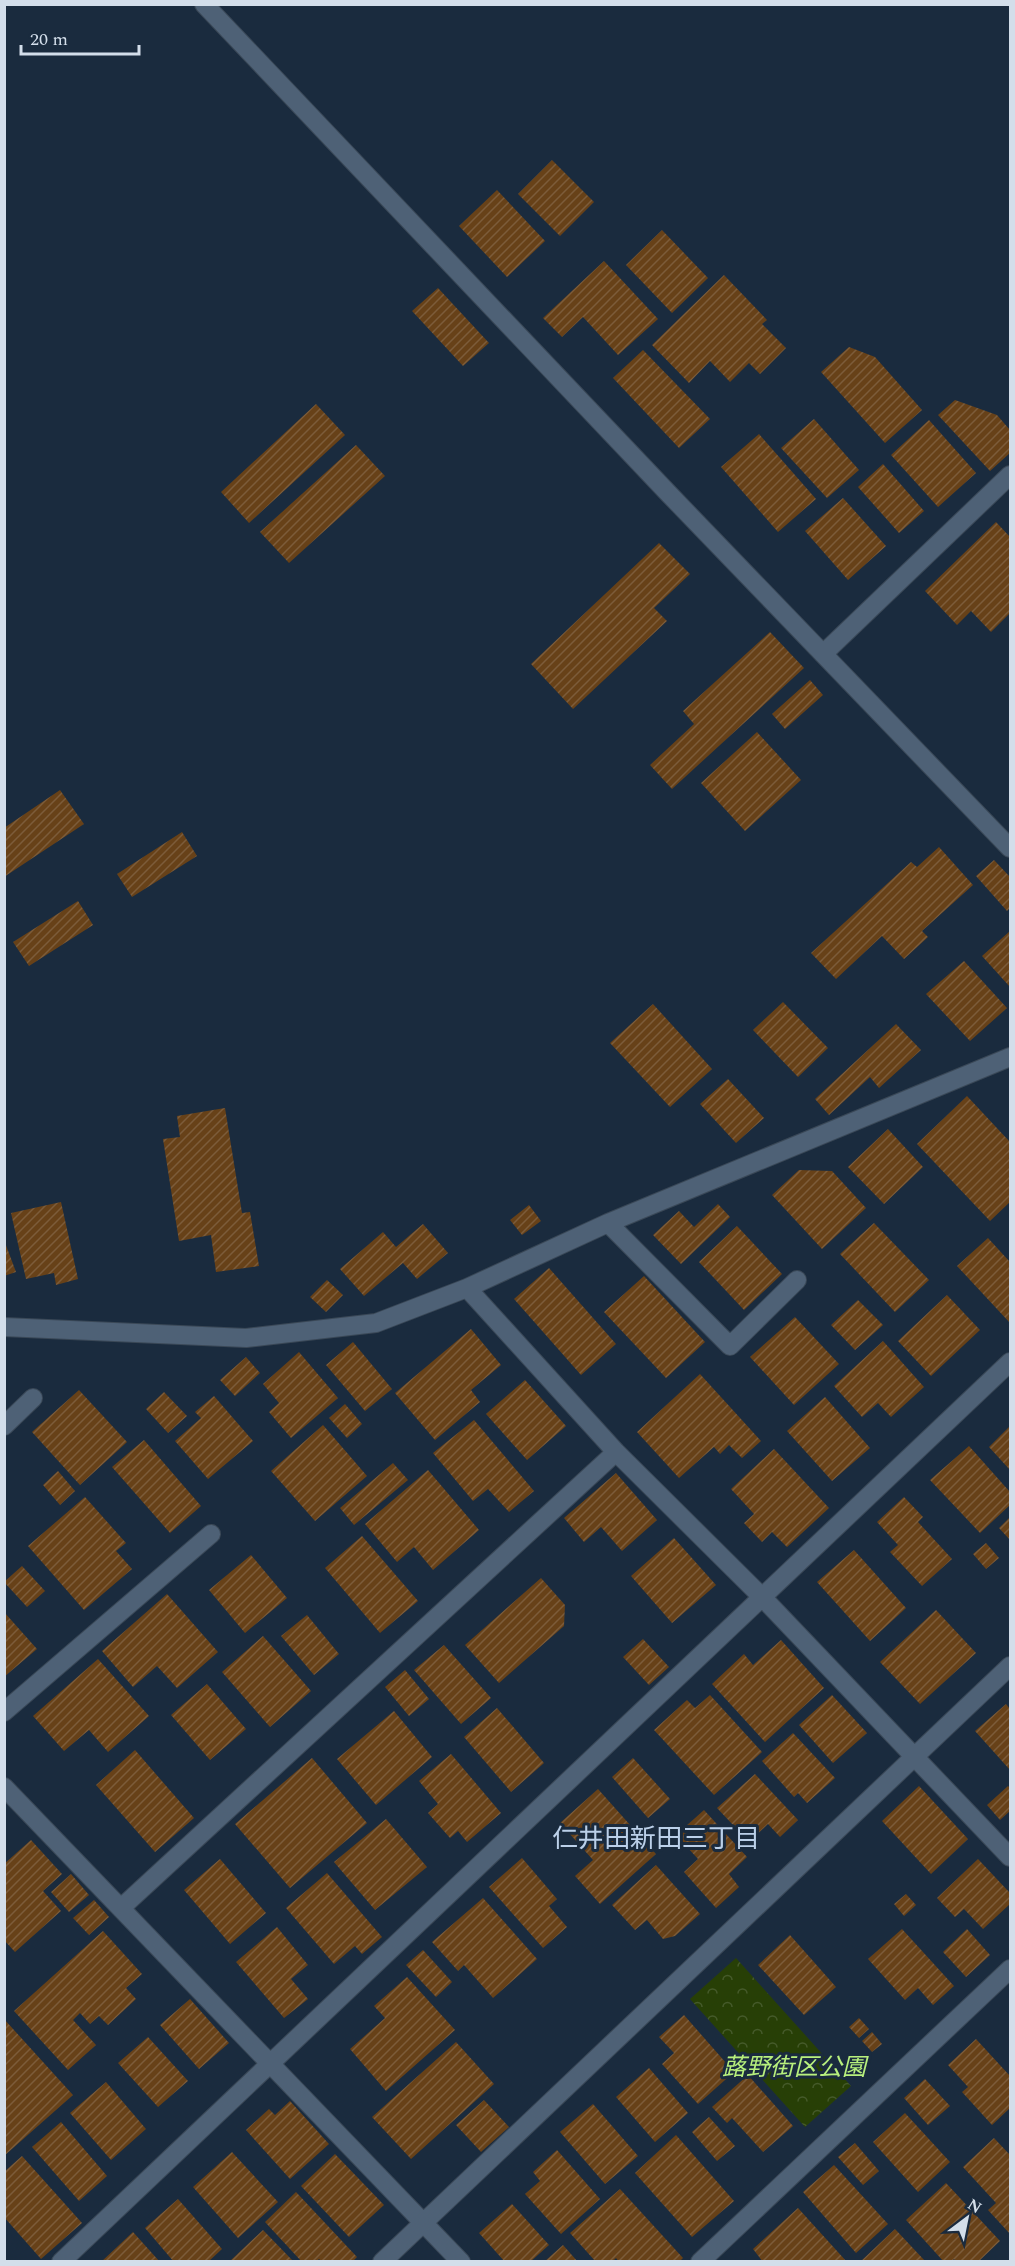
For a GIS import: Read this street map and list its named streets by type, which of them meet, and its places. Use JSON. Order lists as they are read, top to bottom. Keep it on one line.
{"districts":["仁井田新田三丁目"],"parks":["蕗野街区公園"],"scale_bar":"20 m","north":"top right"}
